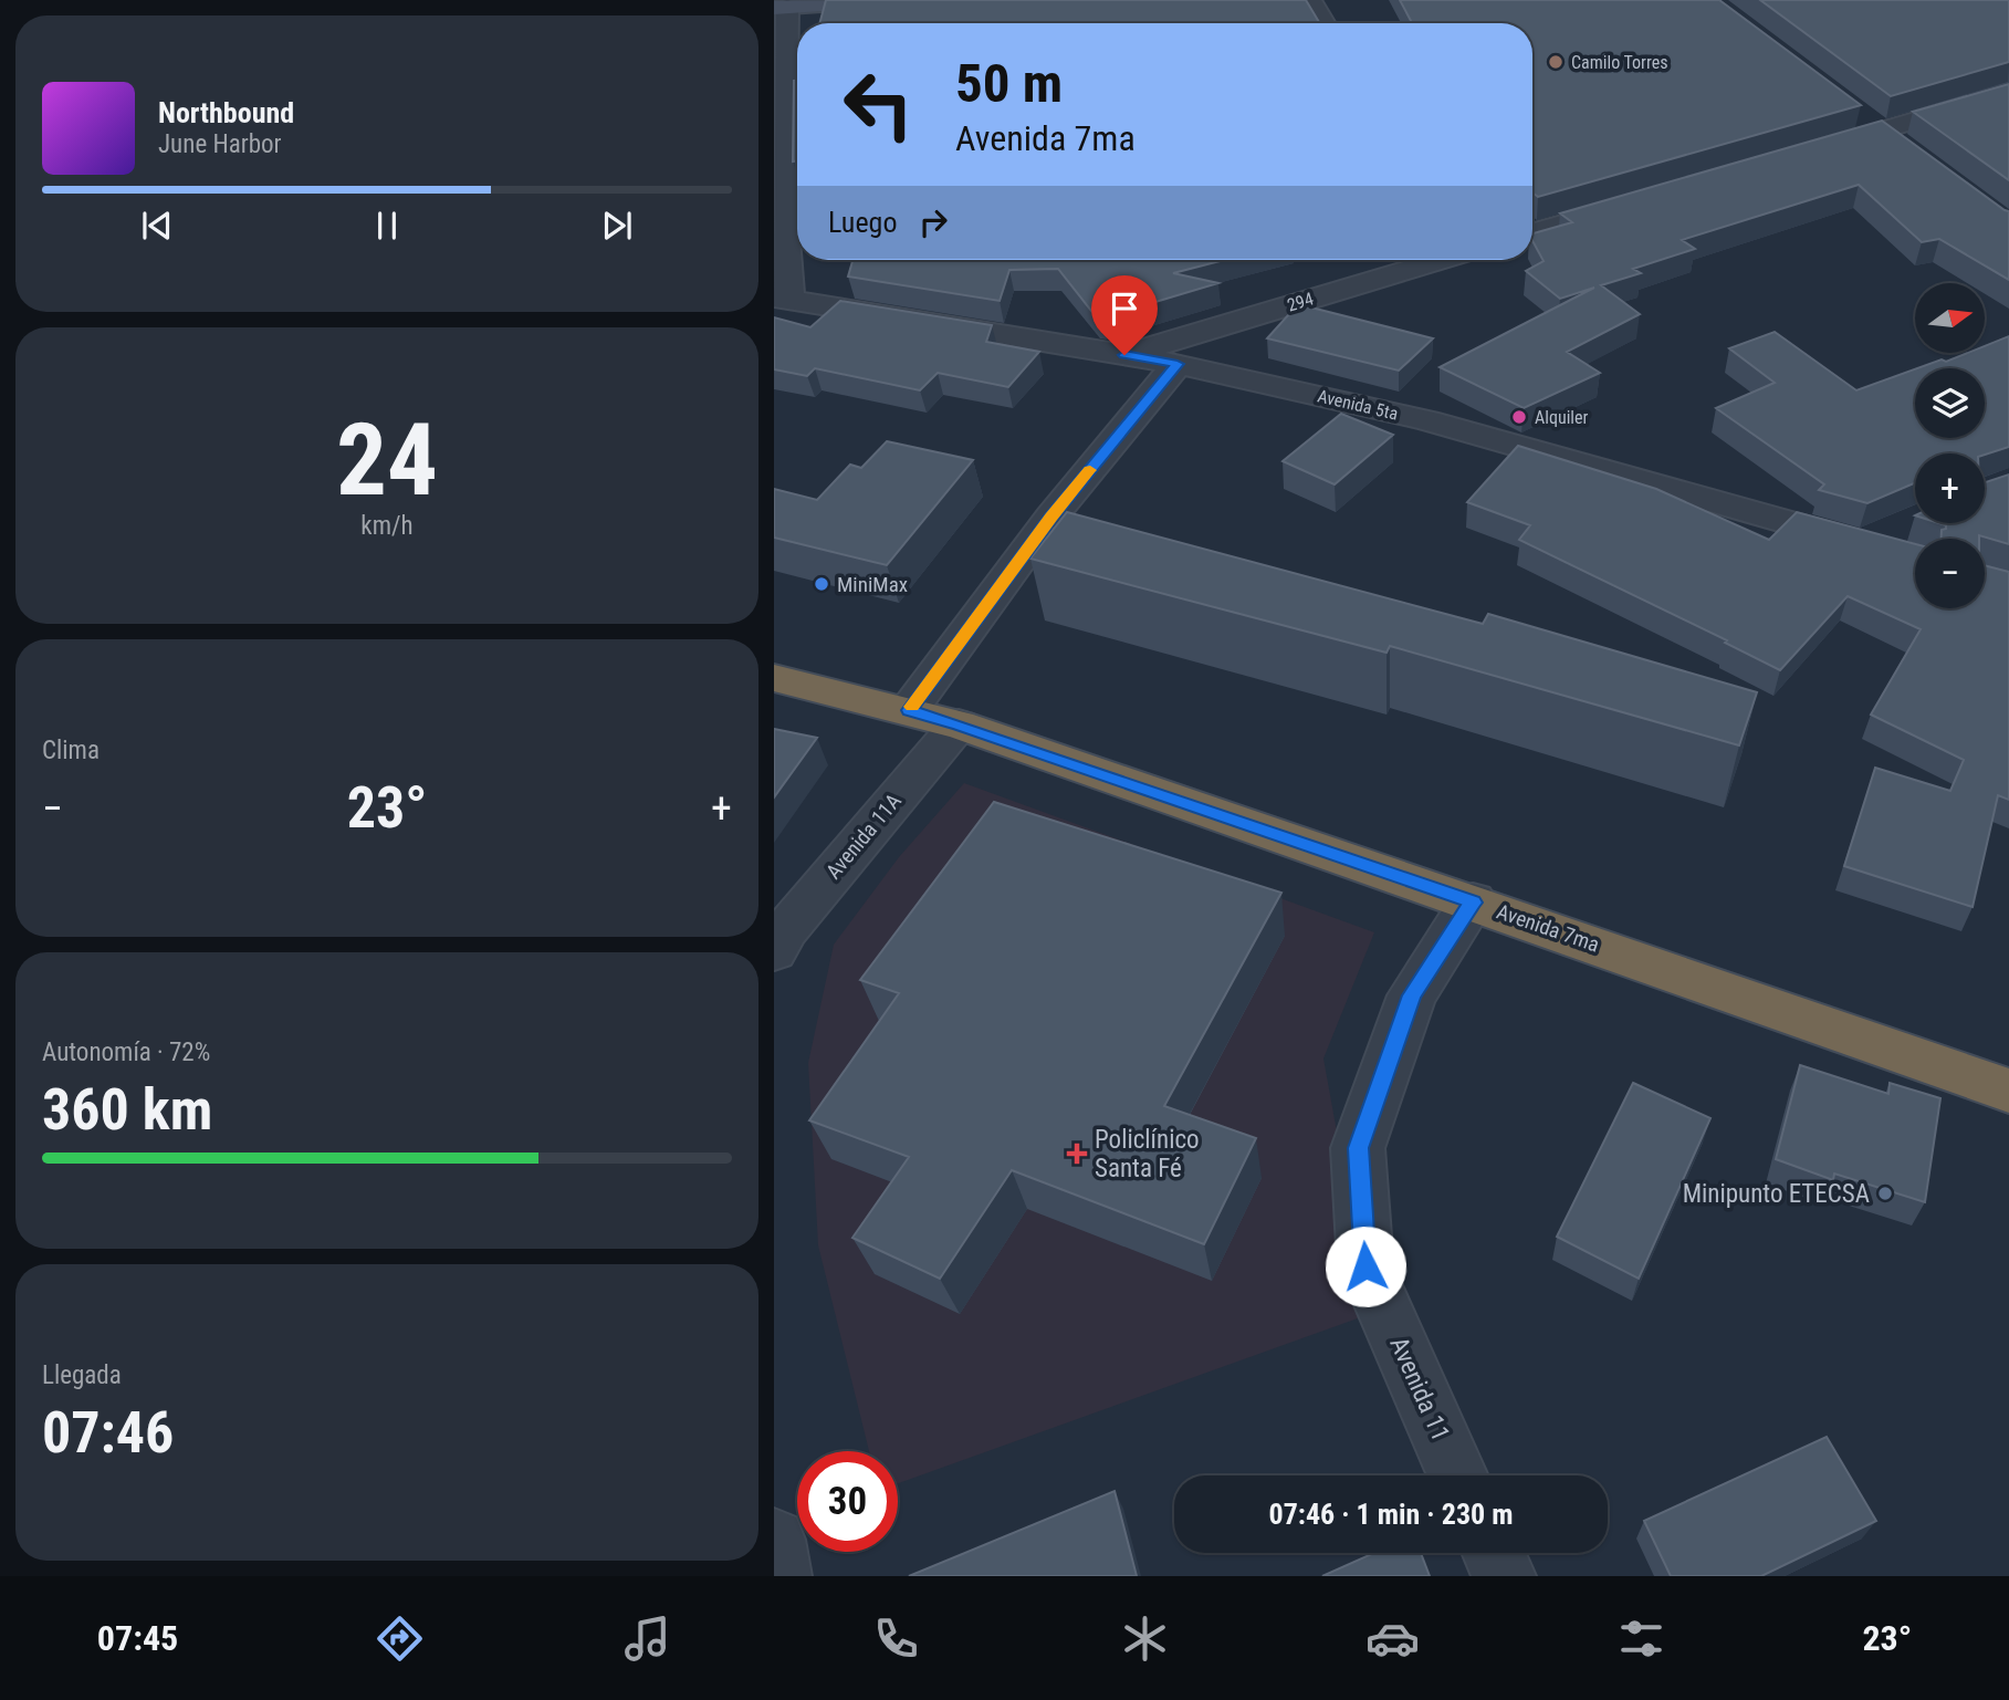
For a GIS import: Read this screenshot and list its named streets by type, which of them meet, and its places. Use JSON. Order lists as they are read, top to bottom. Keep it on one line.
{"streets":{"highway":["Avenida 7ma"],"street":["294","Avenida 5ta","Avenida 11A","Avenida 11"]},"crossings":[["294","Avenida 5ta"],["Avenida 11A","Avenida 7ma"],["Avenida 7ma","Avenida 11"]],"places":{"other":["Camilo Torres","Alquiler","MiniMax","Minipunto ETECSA"],"health":["Policlínico Santa Fé"]},"north":"right","page":{"turn":["50 m","Avenida 7ma"],"song":["Northbound","June Harbor"],"then":"Luego","map_buttons":["+","−"],"tile":[["24","km/h"],"Clima",["Autonomía · 72%","360 km"],["Llegada","07:46"]],"heat":["−","23°","+"],"limit":"30","trip":"07:46 · 1 min · 230 m","tabs":["07:45","23°"]}}
